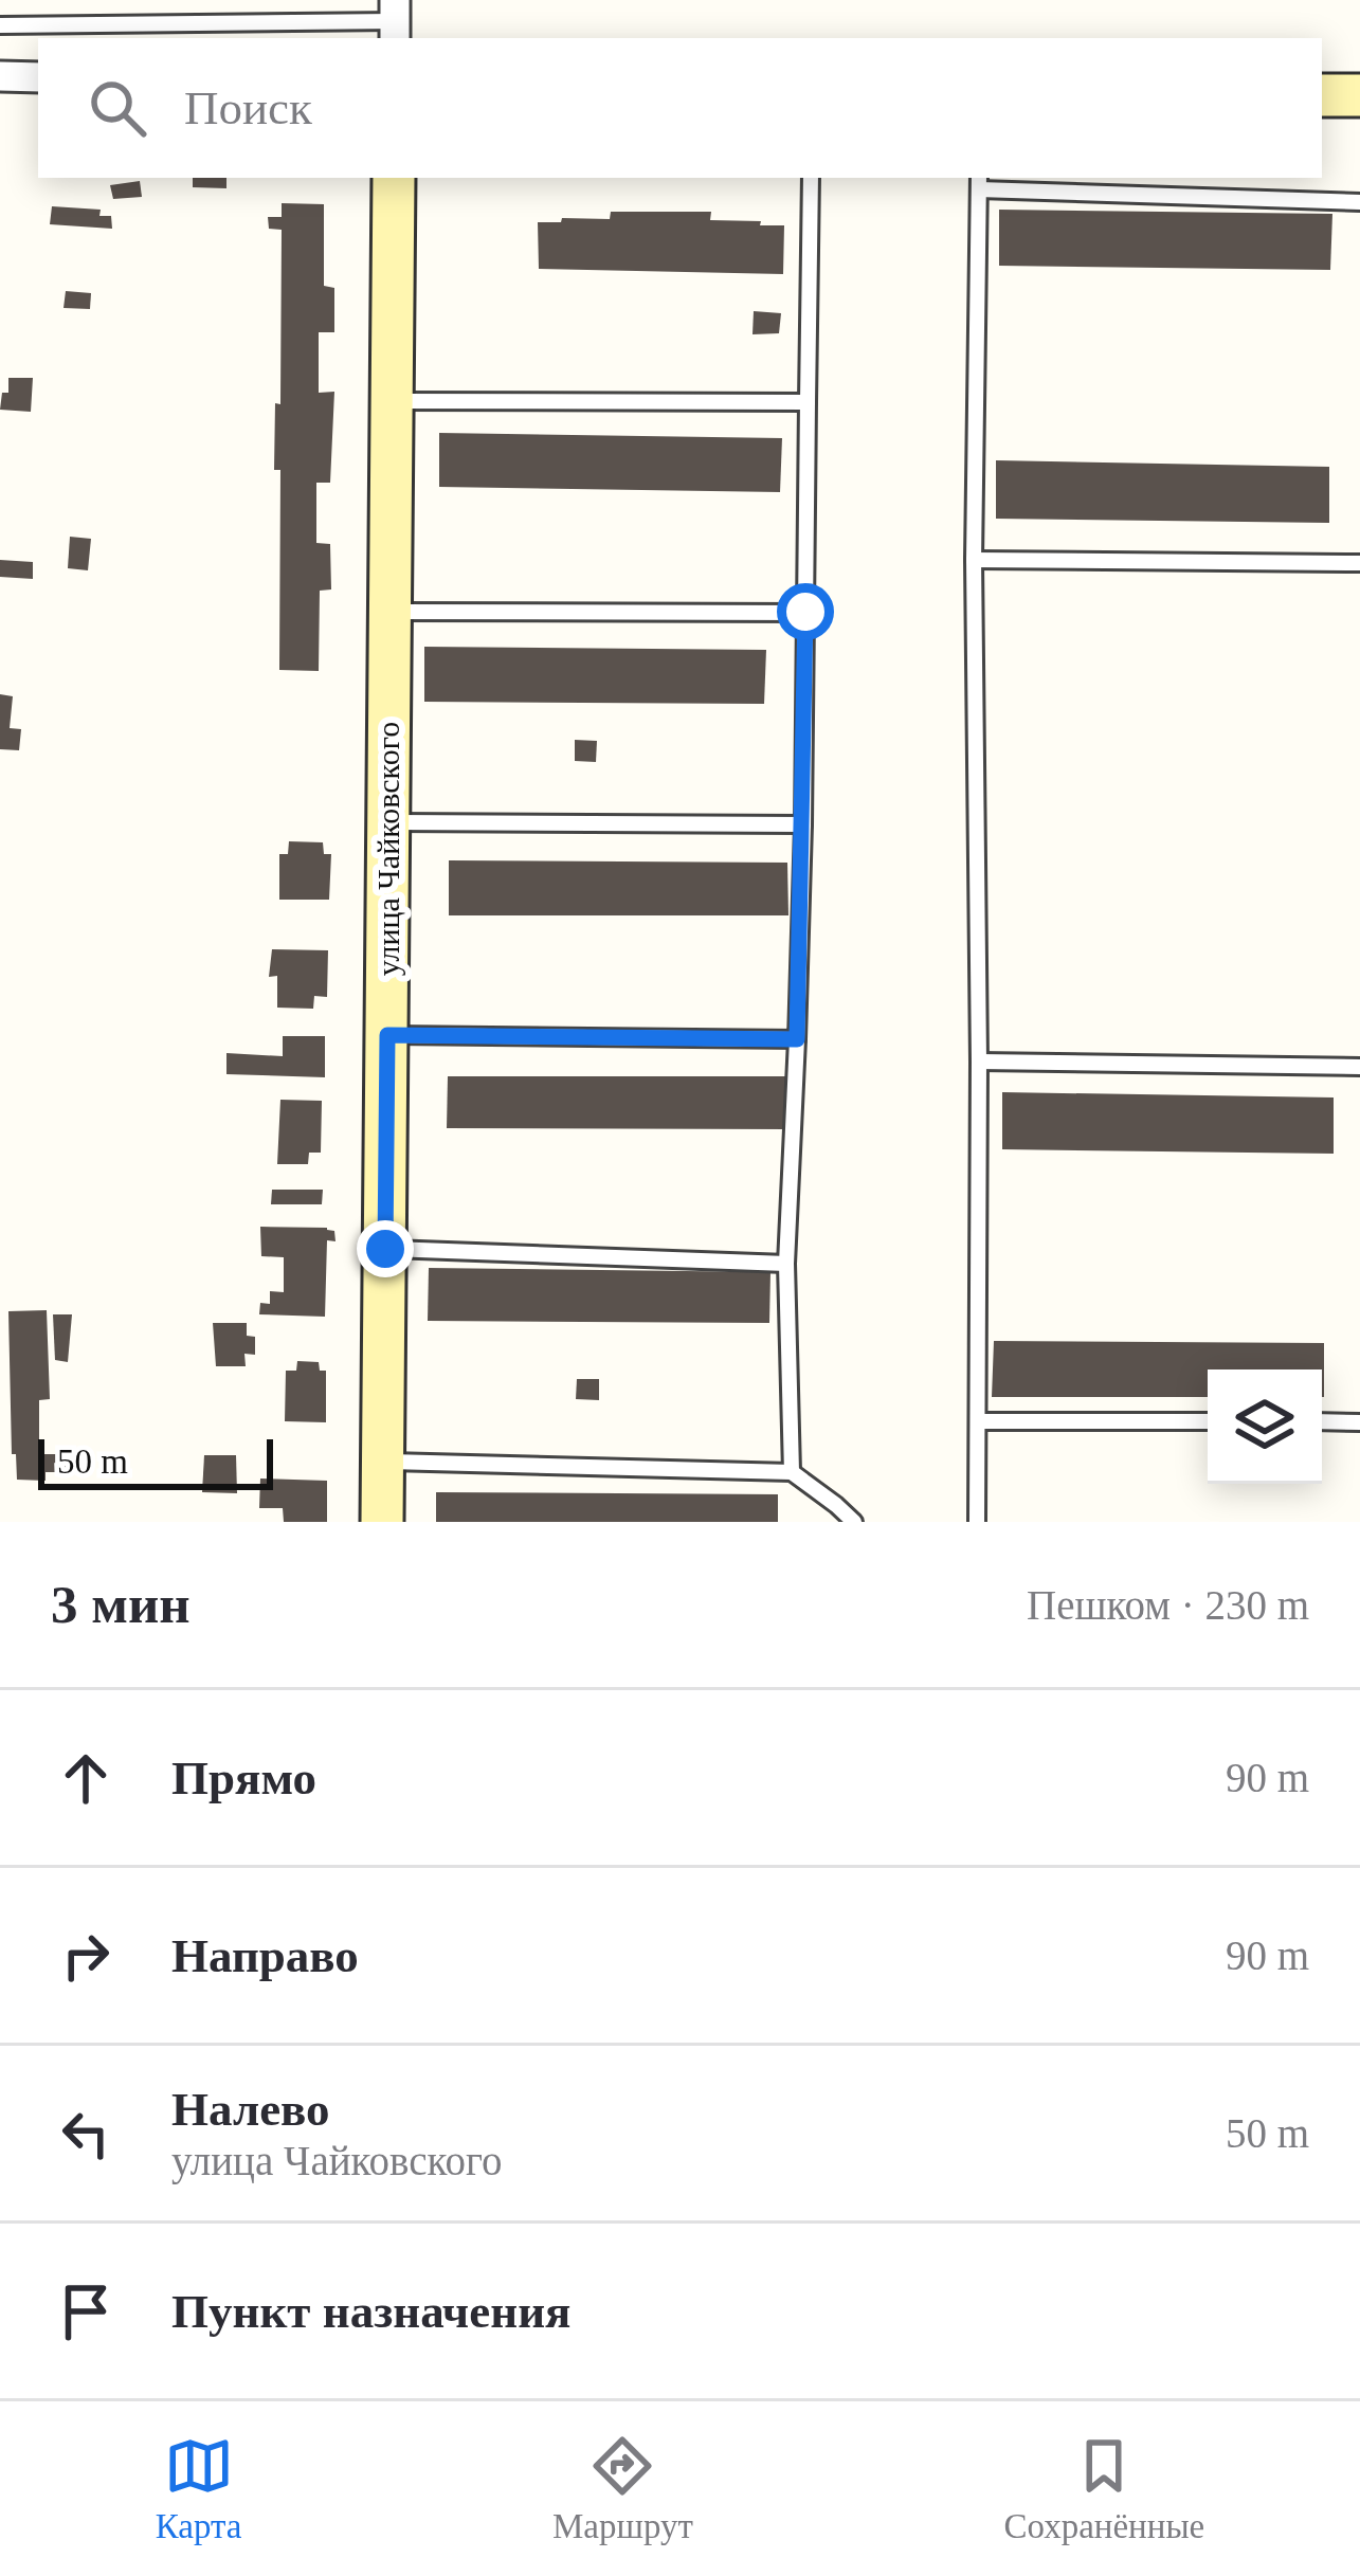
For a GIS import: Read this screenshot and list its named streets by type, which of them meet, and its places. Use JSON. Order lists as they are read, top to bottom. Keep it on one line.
{"streets":{"main road":["улица Чайковского"]},"scale_bar":"50 m","page":{"search":"Поиск","scale":"50 m","heading":["3 мин","Пешком · 230 m"],"list":[["Прямо","90 m"],["Направо","90 m"],["Налево","улица Чайковского","50 m"],"Пункт назначения"],"nav":["Карта","Маршрут","Сохранённые"]}}
